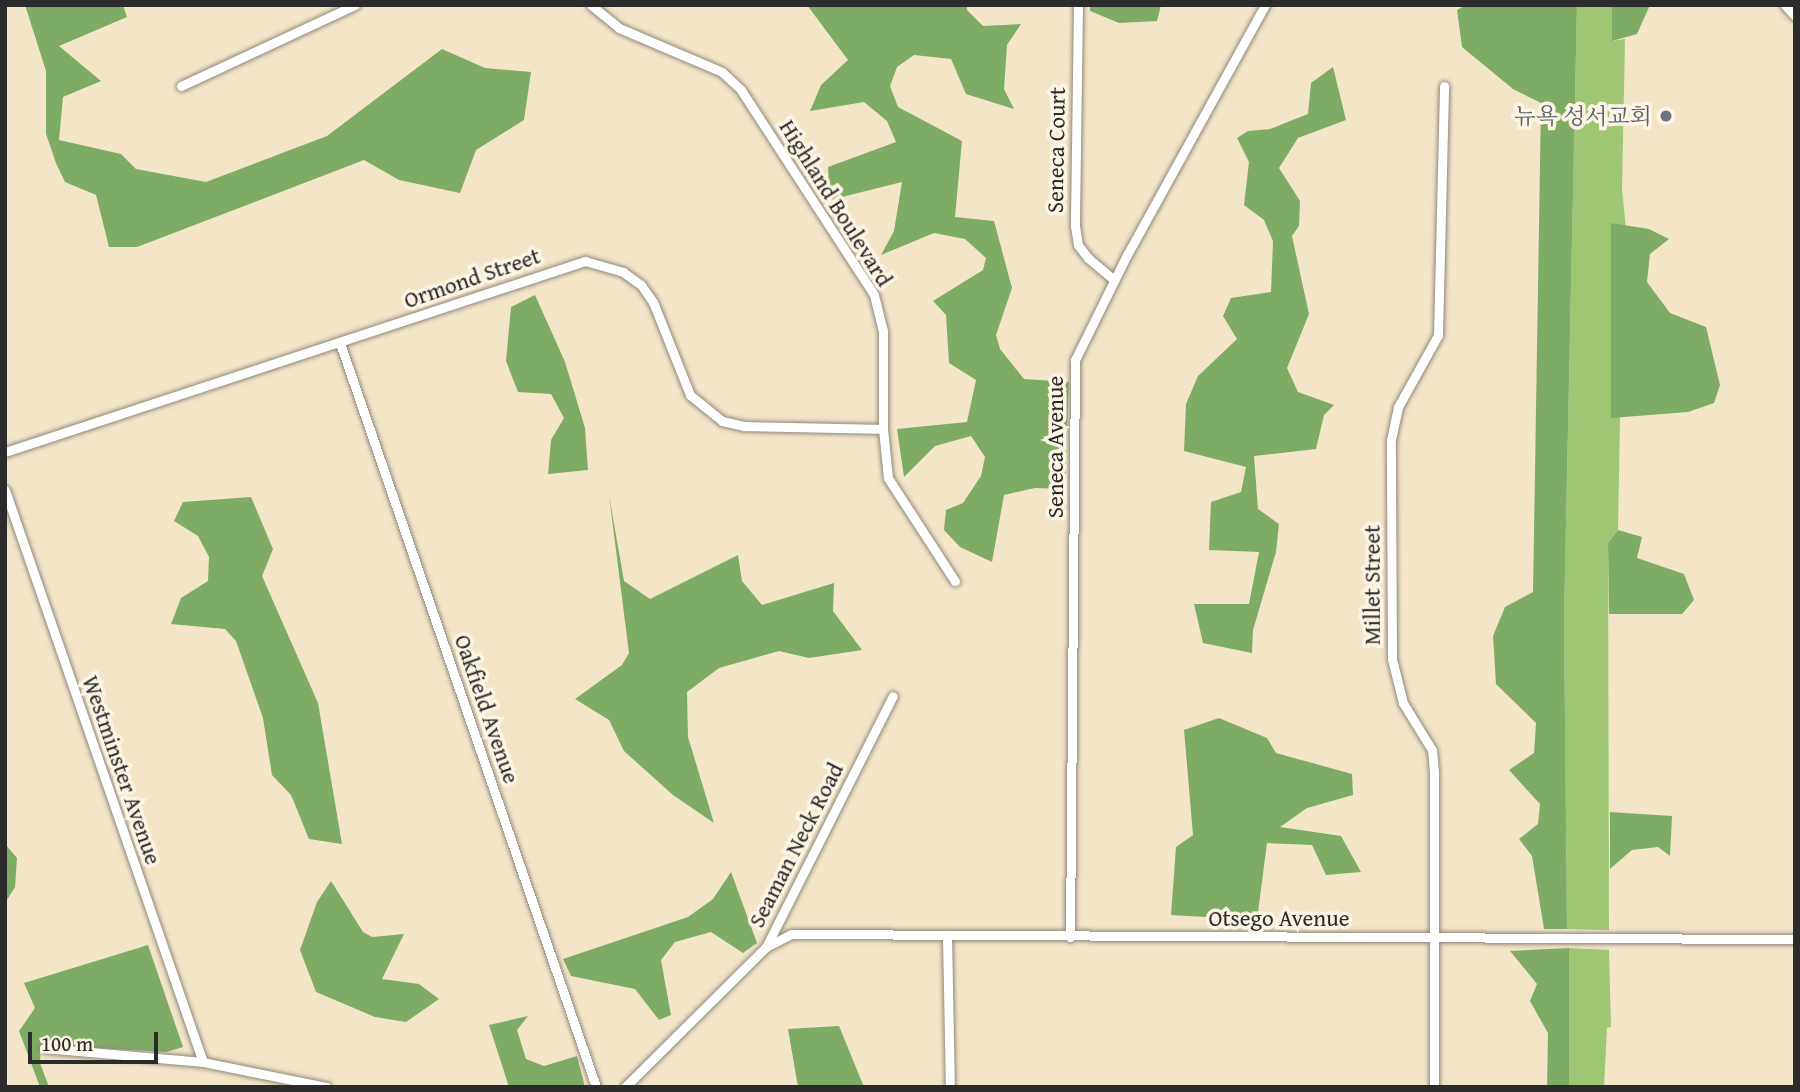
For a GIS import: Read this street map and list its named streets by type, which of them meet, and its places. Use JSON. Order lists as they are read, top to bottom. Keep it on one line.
{"streets":{"street":["Seneca Court","Highland Boulevard","Ormond Street","Seneca Avenue","Millet Street","Oakfield Avenue","Westminster Avenue","Seaman Neck Road","Otsego Avenue"]},"crossings":[["Seneca Court","Seneca Avenue"],["Highland Boulevard","Ormond Street"],["Ormond Street","Oakfield Avenue"],["Seneca Avenue","Otsego Avenue"],["Millet Street","Otsego Avenue"],["Seaman Neck Road","Otsego Avenue"]],"places":["뉴욕 성서교회"],"scale_bar":"100 m"}
